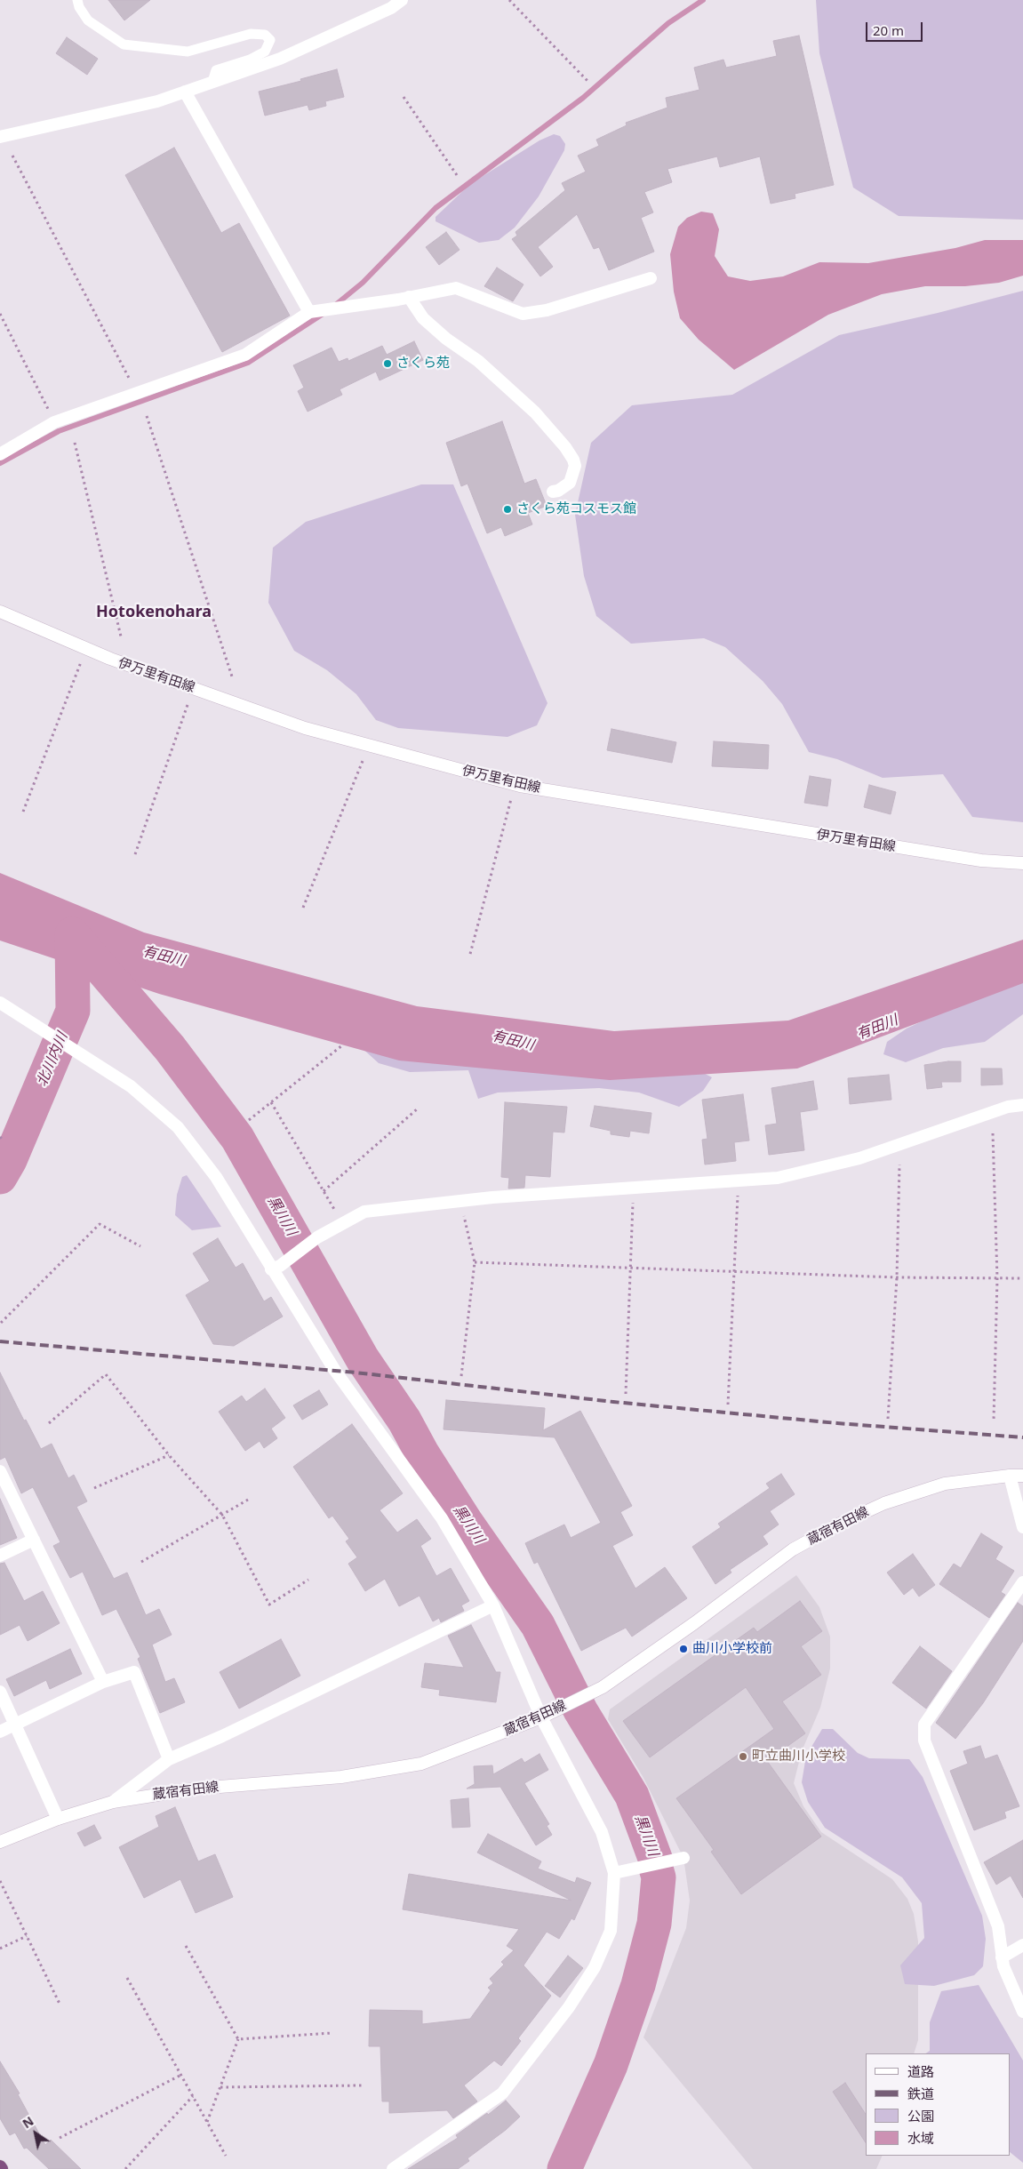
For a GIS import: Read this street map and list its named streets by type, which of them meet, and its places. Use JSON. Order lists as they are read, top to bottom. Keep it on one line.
{"streets":{"street":["伊万里有田線","蔵宿有田線"]},"districts":["Hotokenohara"],"water":["有田川","北川内川","黒川川"],"places":["さくら苑","さくら苑コスモス館","曲川小学校前","町立曲川小学校"],"legend":["道路","鉄道","公園","水域"],"scale_bar":"20 m","north":"top left"}
